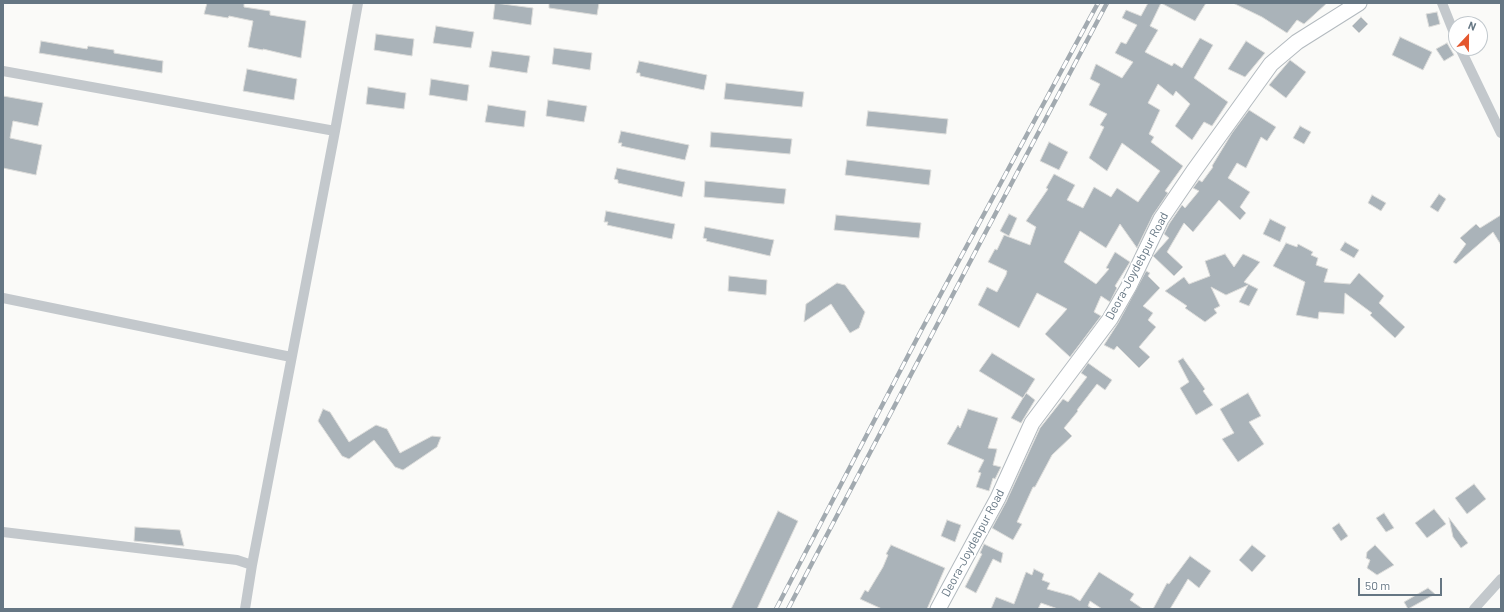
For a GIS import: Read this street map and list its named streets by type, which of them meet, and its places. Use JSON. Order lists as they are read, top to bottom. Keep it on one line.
{"streets":{"street":["Deora-Joydebpur Road"]},"scale_bar":"50 m","north":"top"}
